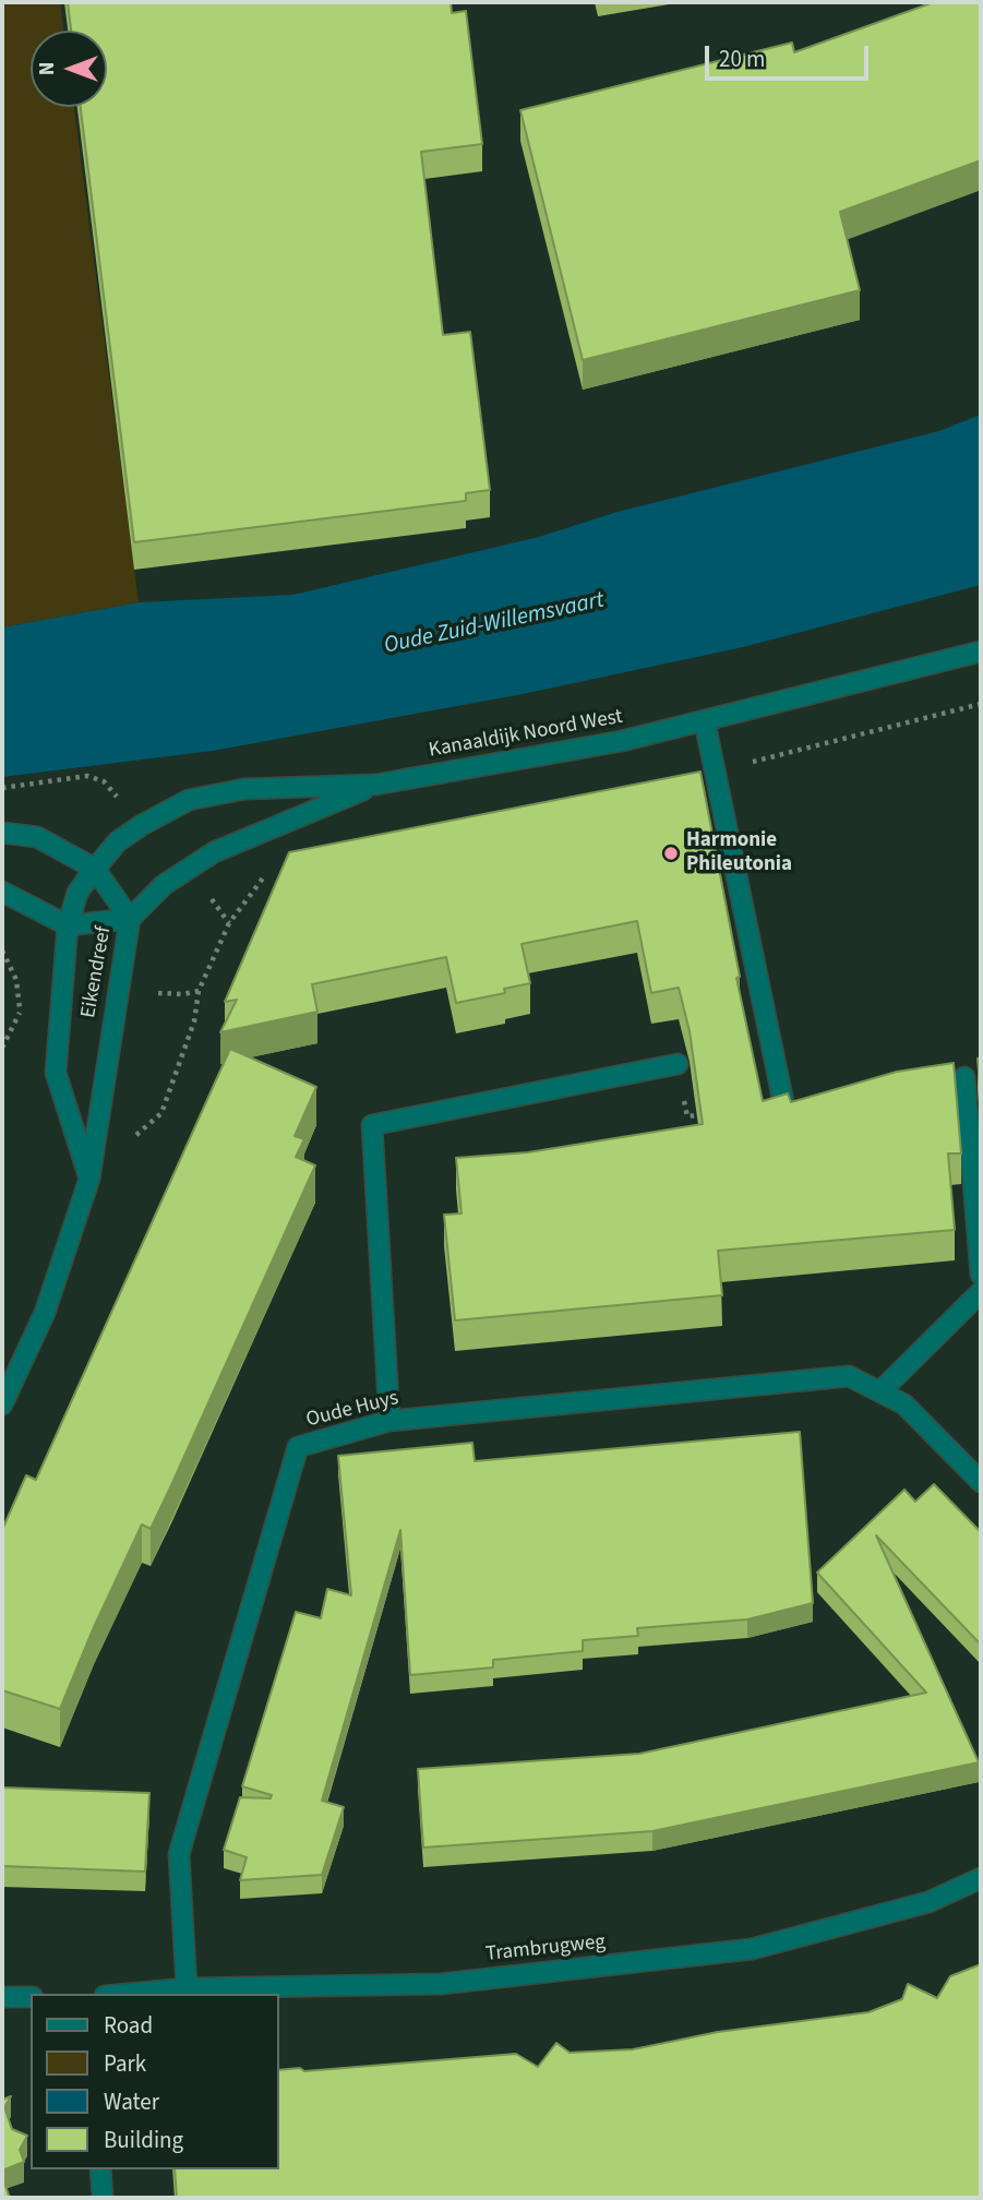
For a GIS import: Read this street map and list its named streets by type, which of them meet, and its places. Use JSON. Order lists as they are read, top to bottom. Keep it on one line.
{"streets":{"street":["Kanaaldijk Noord West","Eikendreef","Oude Huys","Trambrugweg"]},"crossings":[["Kanaaldijk Noord West","Eikendreef"],["Oude Huys","Trambrugweg"]],"water":["Oude Zuid-Willemsvaart"],"places":["Harmonie Phileutonia"],"legend":["Road","Park","Water","Building"],"scale_bar":"20 m","north":"left"}
